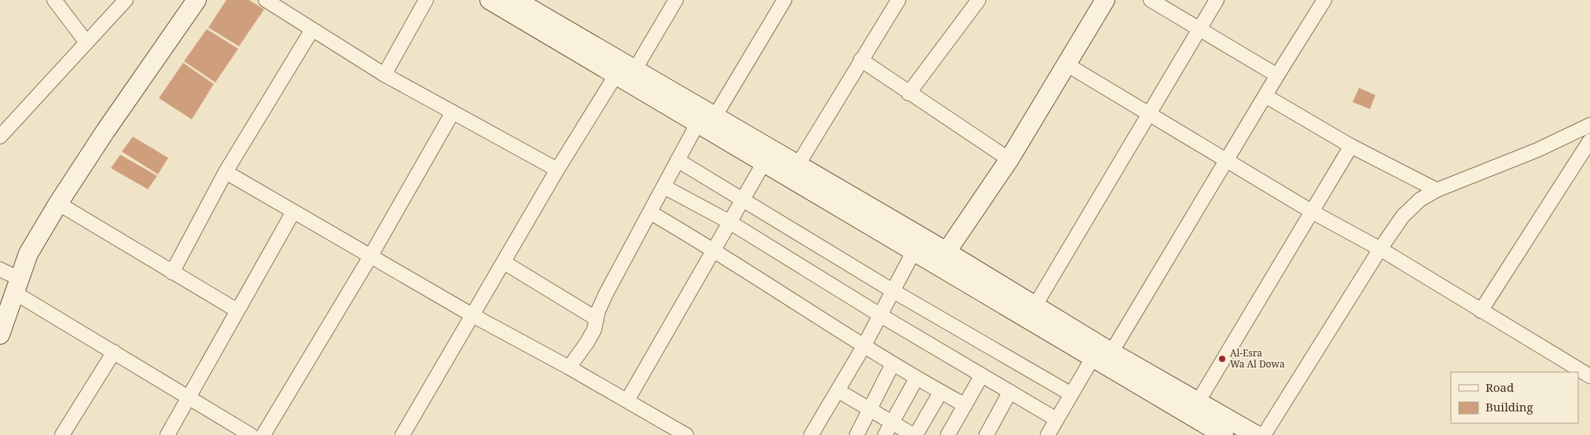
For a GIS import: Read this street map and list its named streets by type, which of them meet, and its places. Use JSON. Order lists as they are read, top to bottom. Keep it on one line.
{"places":["Al-Esra Wa Al Dowa"],"legend":["Road","Building"]}
